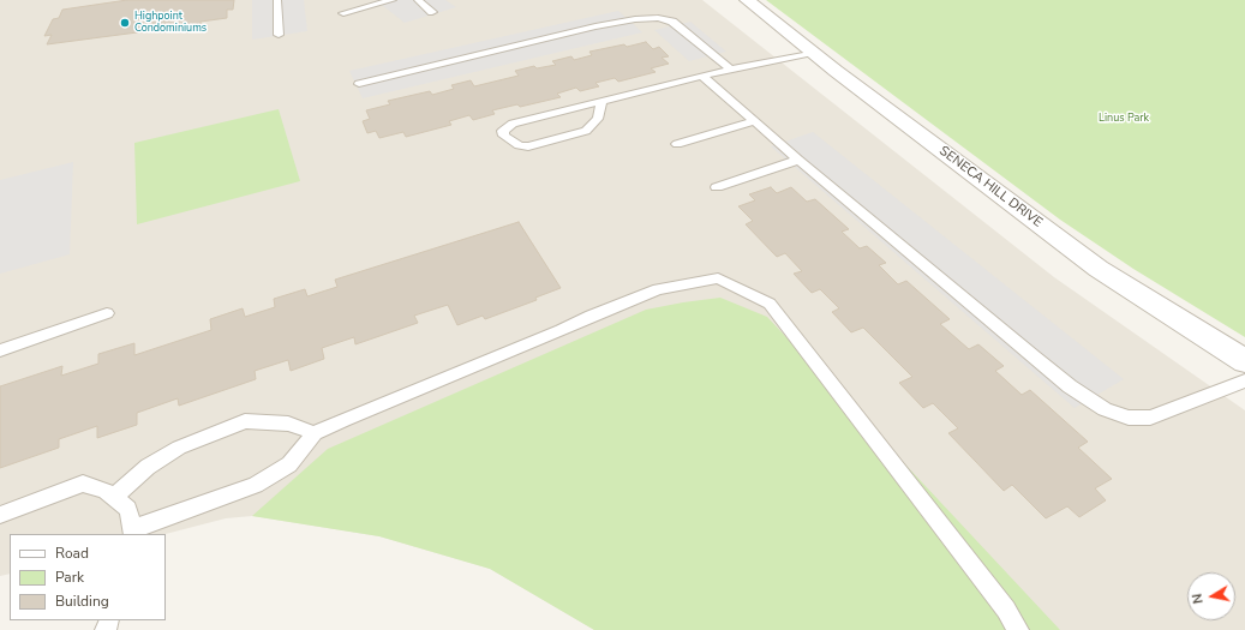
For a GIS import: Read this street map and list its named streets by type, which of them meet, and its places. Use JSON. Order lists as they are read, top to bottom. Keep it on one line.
{"streets":{"street":["SENECA HILL DRIVE"]},"parks":["Linus Park"],"places":["Highpoint Condominiums"],"legend":["Road","Park","Building"],"north":"left"}
